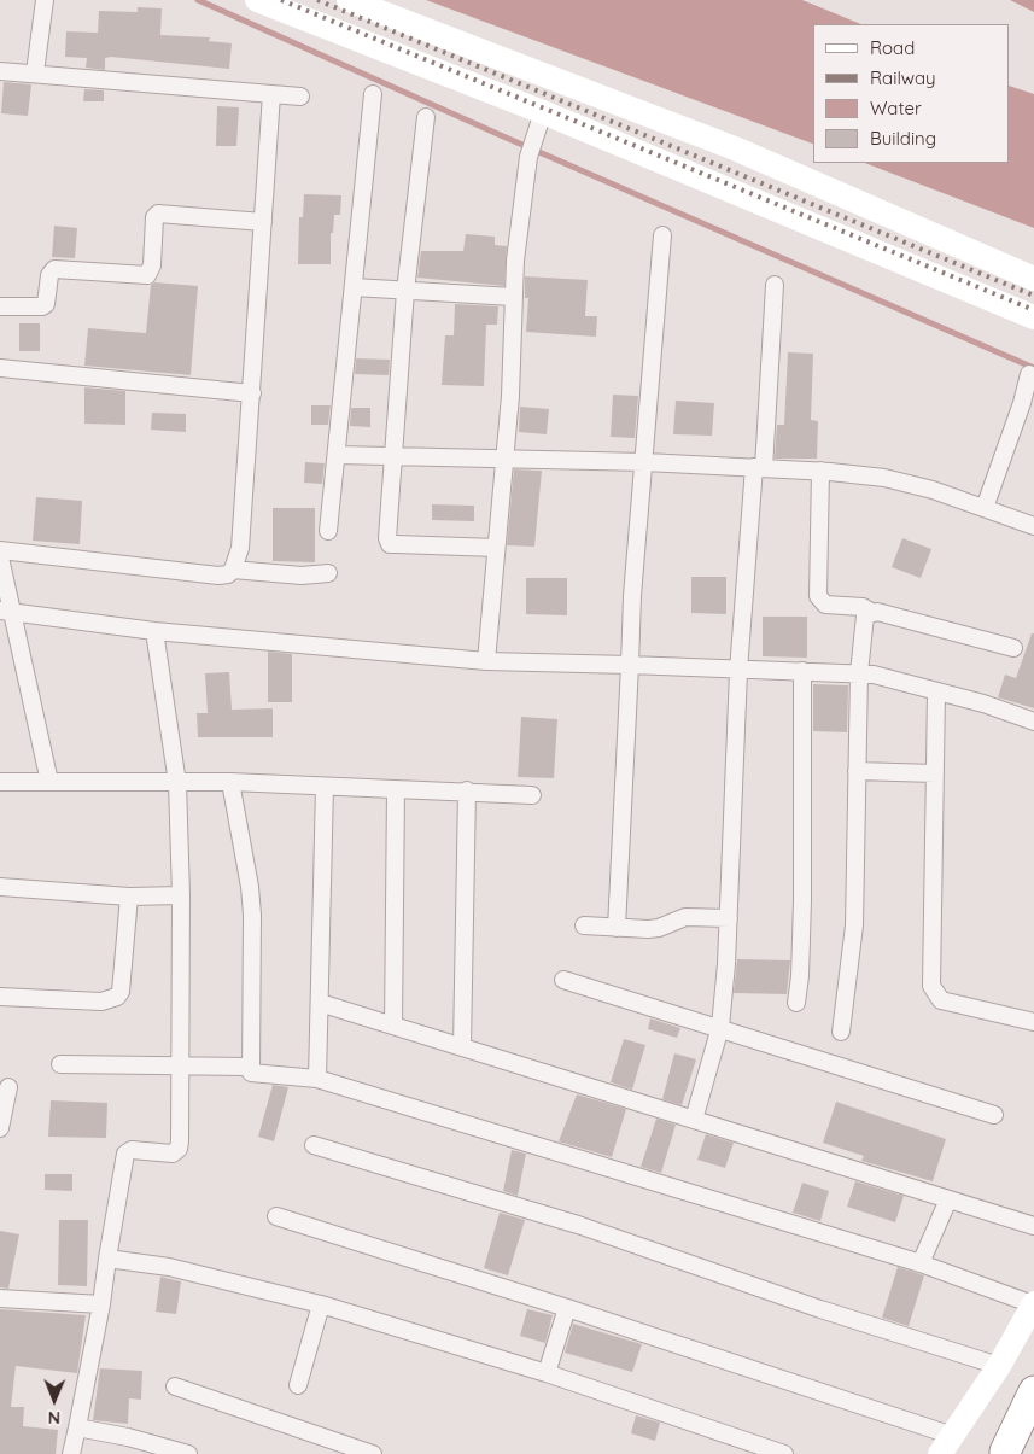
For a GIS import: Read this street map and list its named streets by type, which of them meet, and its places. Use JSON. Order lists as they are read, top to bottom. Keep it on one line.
{"legend":["Road","Railway","Water","Building"],"north":"bottom"}
